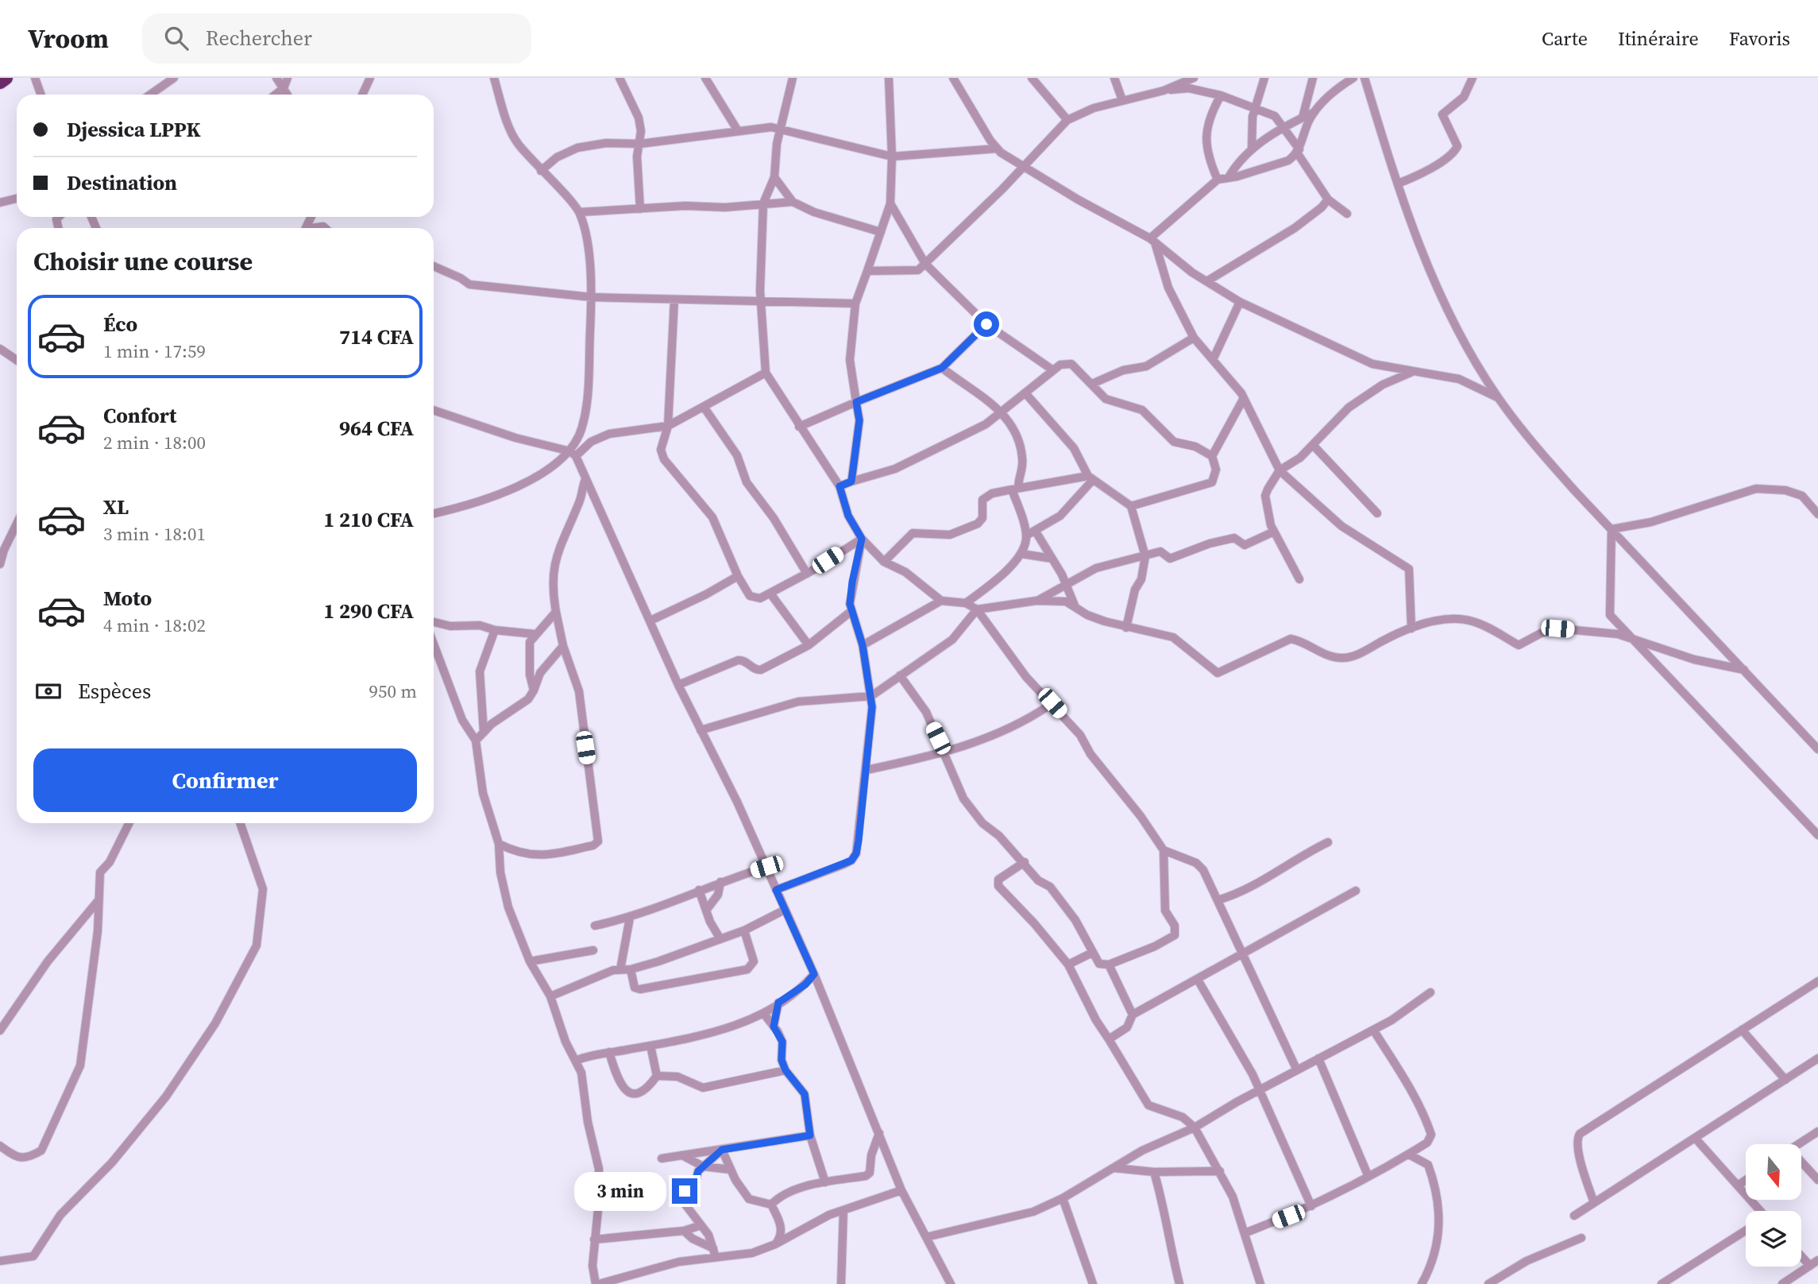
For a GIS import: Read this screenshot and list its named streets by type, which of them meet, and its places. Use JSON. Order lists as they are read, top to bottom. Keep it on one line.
{"north":"bottom","page":{"header":"Vroom","search":"Rechercher","nav":["Carte","Itinéraire","Favoris"],"banner":["Djessica LPPK","Destination"],"heading":"Choisir une course","list":[{"name":"Éco","note":"1 min · 17:59","value":"714 CFA"},{"name":"Confort","note":"2 min · 18:00","value":"964 CFA"},{"name":"XL","note":"3 min · 18:01","value":"1 210 CFA"},{"name":"Moto","note":"4 min · 18:02","value":"1 290 CFA"}],"pay":["Espèces","950 m"],"buttons":"Confirmer","bubble":"3 min"}}
